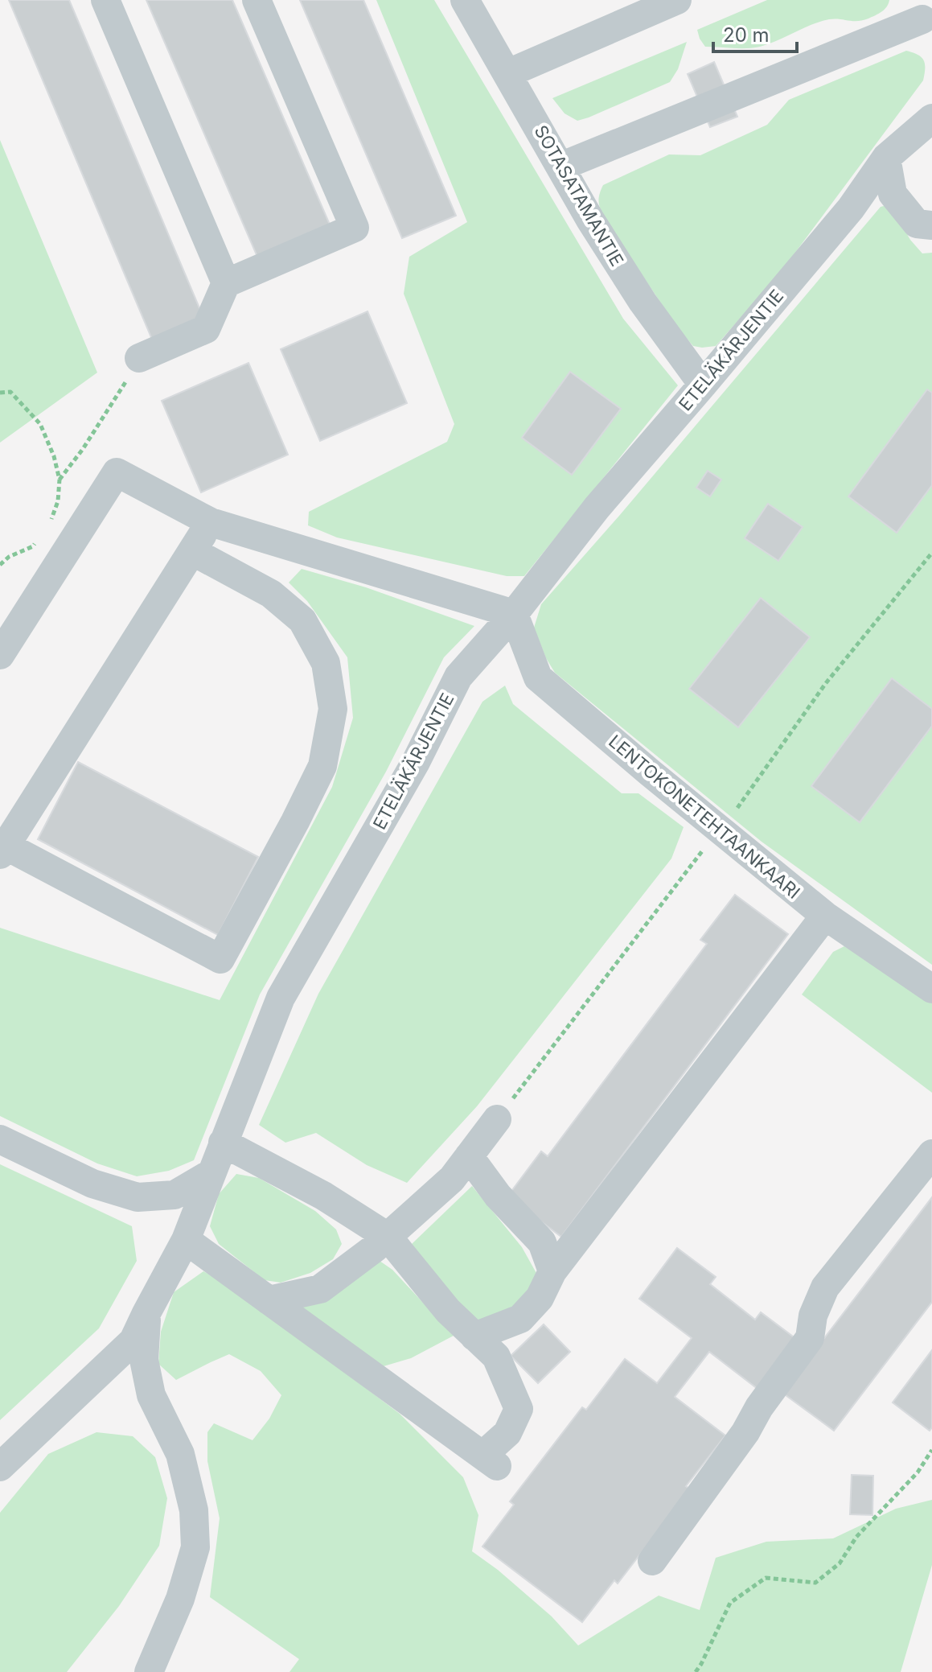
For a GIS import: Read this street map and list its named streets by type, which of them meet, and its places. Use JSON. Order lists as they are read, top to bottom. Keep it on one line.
{"streets":{"street":["SOTASATAMANTIE","ETELÄKÄRJENTIE","LENTOKONETEHTAANKAARI"]},"crossings":[["SOTASATAMANTIE","ETELÄKÄRJENTIE"],["ETELÄKÄRJENTIE","LENTOKONETEHTAANKAARI"]],"scale_bar":"20 m"}
